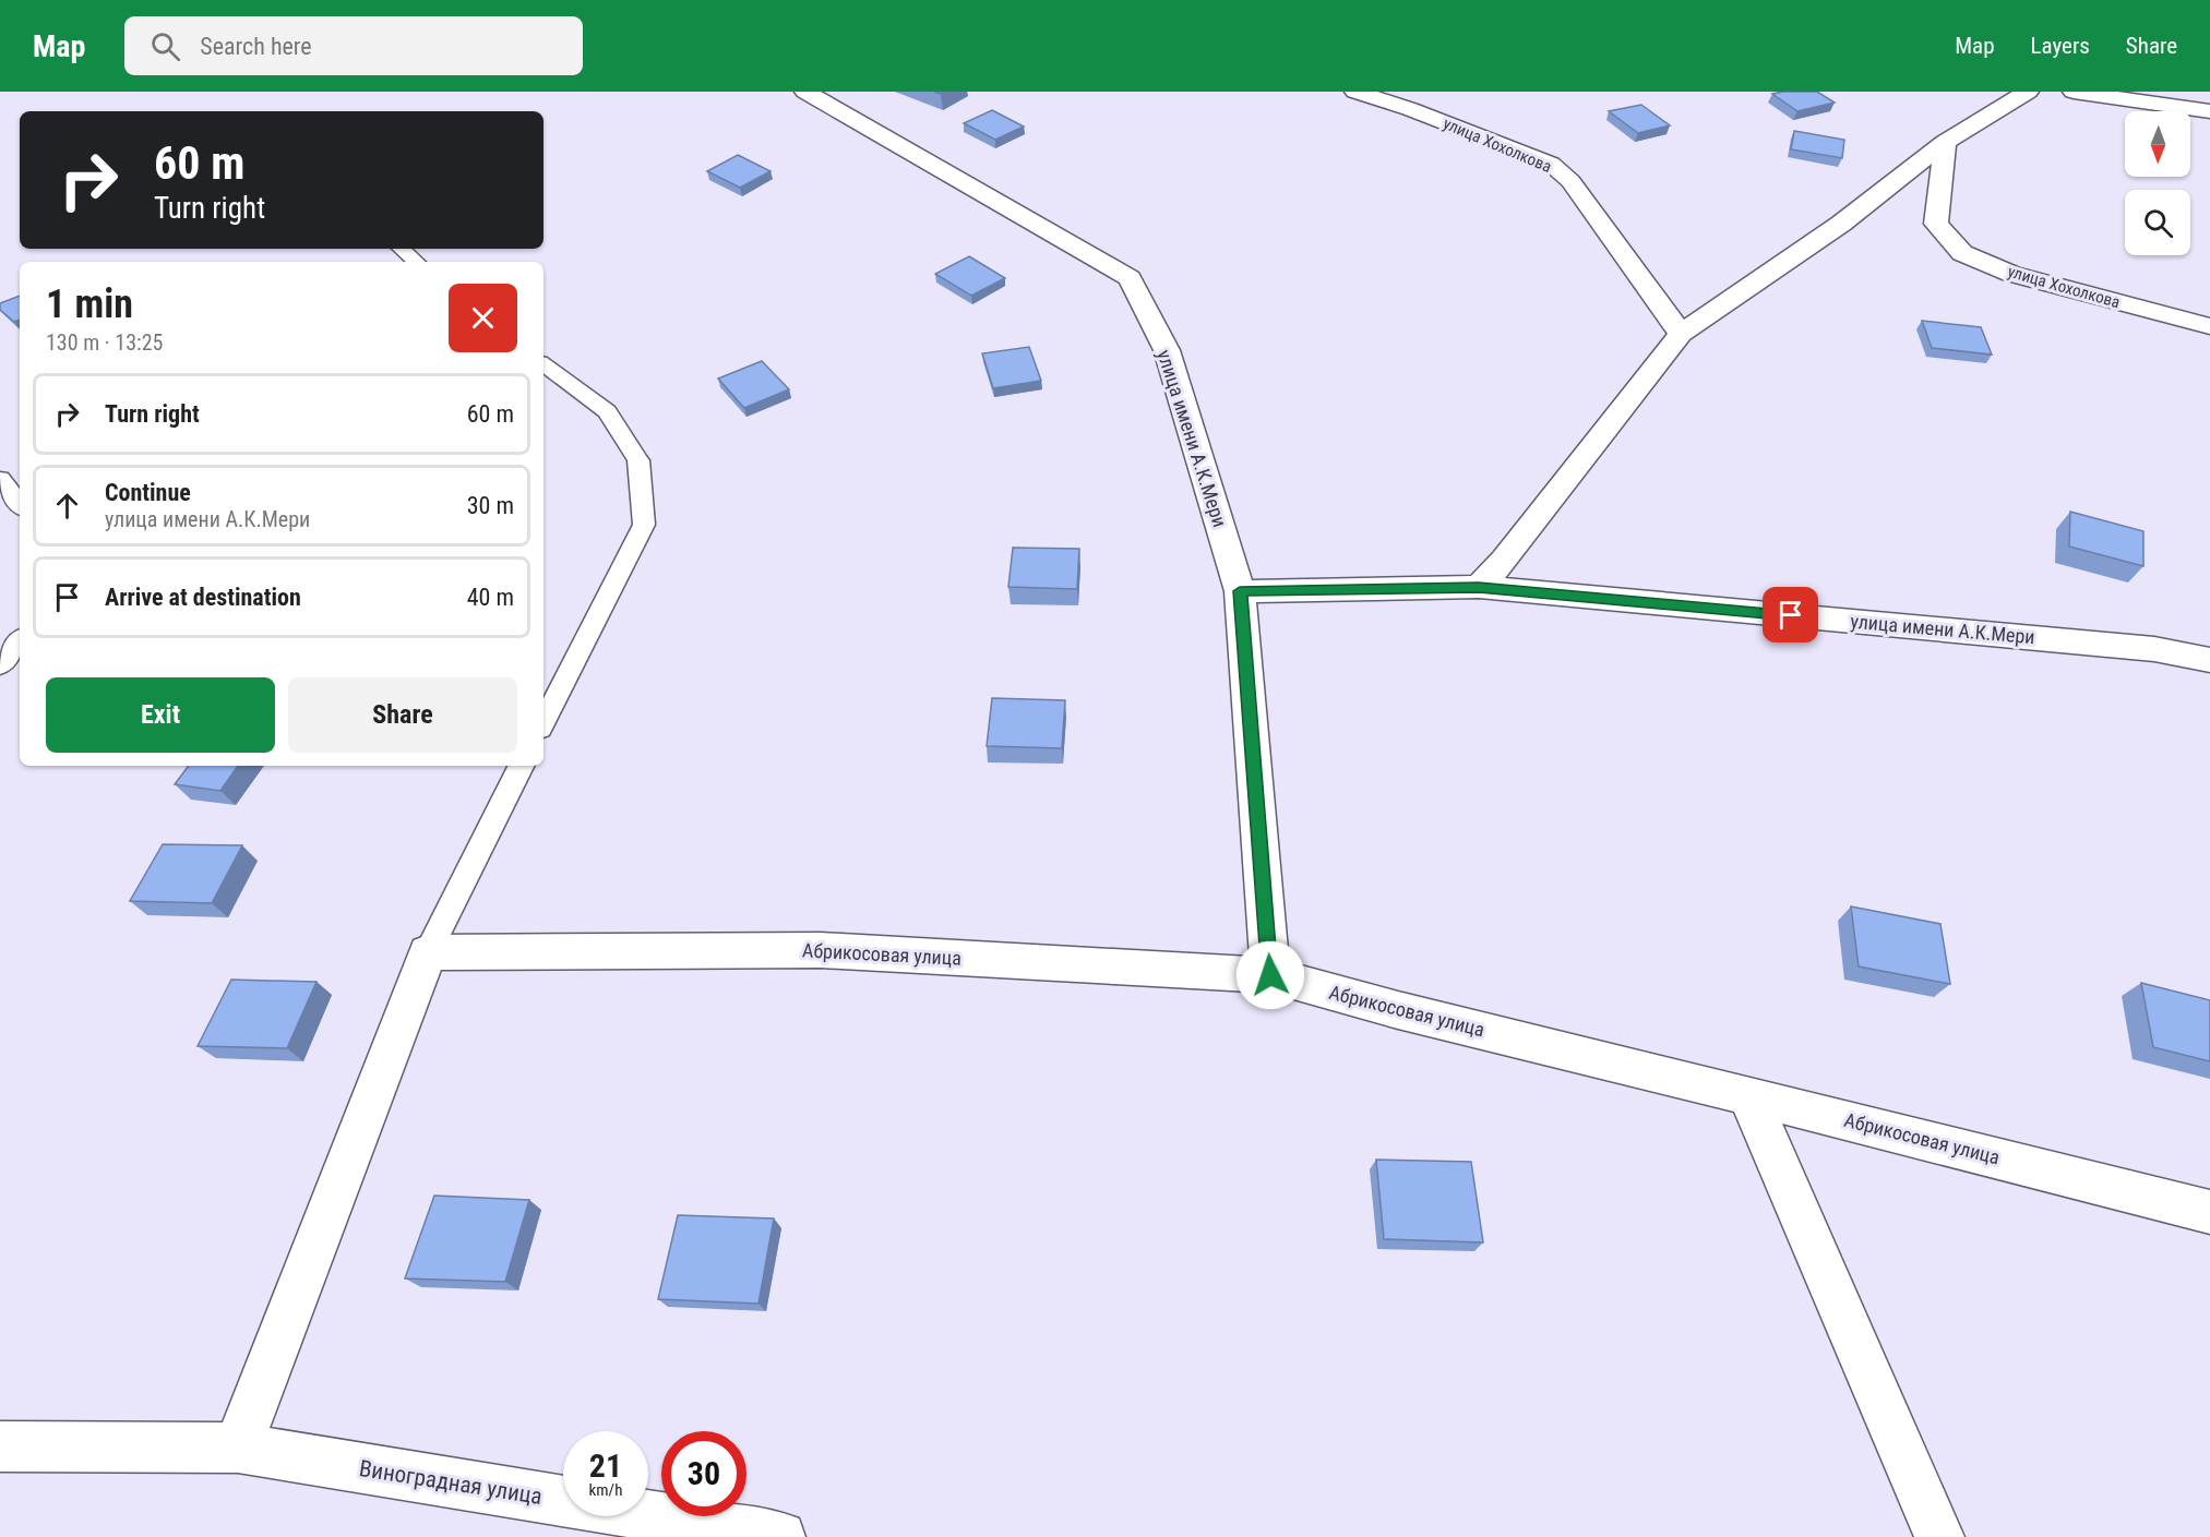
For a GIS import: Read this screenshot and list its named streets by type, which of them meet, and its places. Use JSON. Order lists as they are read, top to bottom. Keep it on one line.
{"streets":{"street":["улица Хохолкова","улица имени А.К.Мери","Абрикосовая улица","Виноградная улица"]},"crossings":[["улица имени А.К.Мери","Абрикосовая улица"]],"north":"bottom","page":{"header":"Map","search":"Search here","nav":["Map","Layers","Share"],"turn":["60 m","Turn right"],"heading":["1 min","130 m · 13:25"],"list":[{"name":"Turn right","value":"60 m"},{"name":"Continue","note":"улица имени А.К.Мери","value":"30 m"},{"name":"Arrive at destination","value":"40 m"}],"buttons":["Exit","Share"],"speed":"21 km/h","limit":"30"}}
